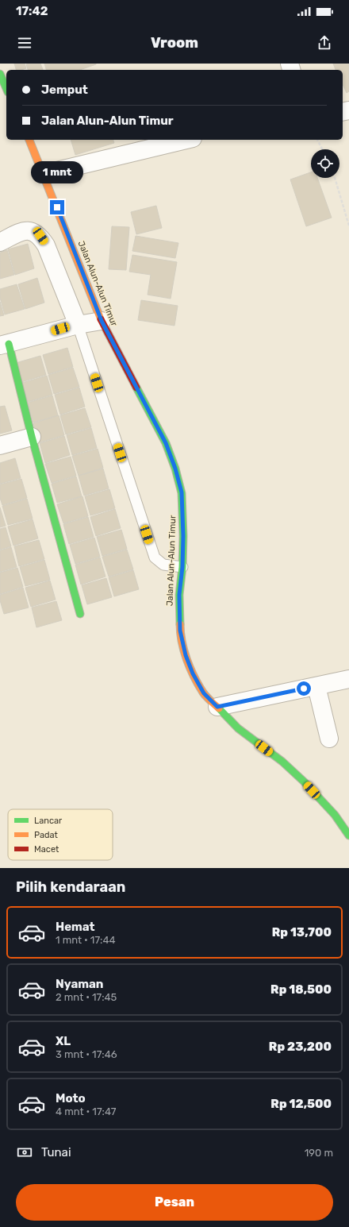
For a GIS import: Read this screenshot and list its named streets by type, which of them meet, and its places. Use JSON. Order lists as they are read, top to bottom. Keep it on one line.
{"streets":{"street":["Jalan Alun-Alun Timur"]},"legend":["Lancar","Padat","Macet"],"page":{"status":"17:42","header":"Vroom","banner":["Jemput","Jalan Alun-Alun Timur"],"bubble":"1 mnt","heading":"Pilih kendaraan","list":[{"name":"Hemat","note":"1 mnt · 17:44","value":"Rp 13,700"},{"name":"Nyaman","note":"2 mnt · 17:45","value":"Rp 18,500"},{"name":"XL","note":"3 mnt · 17:46","value":"Rp 23,200"},{"name":"Moto","note":"4 mnt · 17:47","value":"Rp 12,500"}],"pay":["Tunai","190 m"],"buttons":"Pesan"}}
